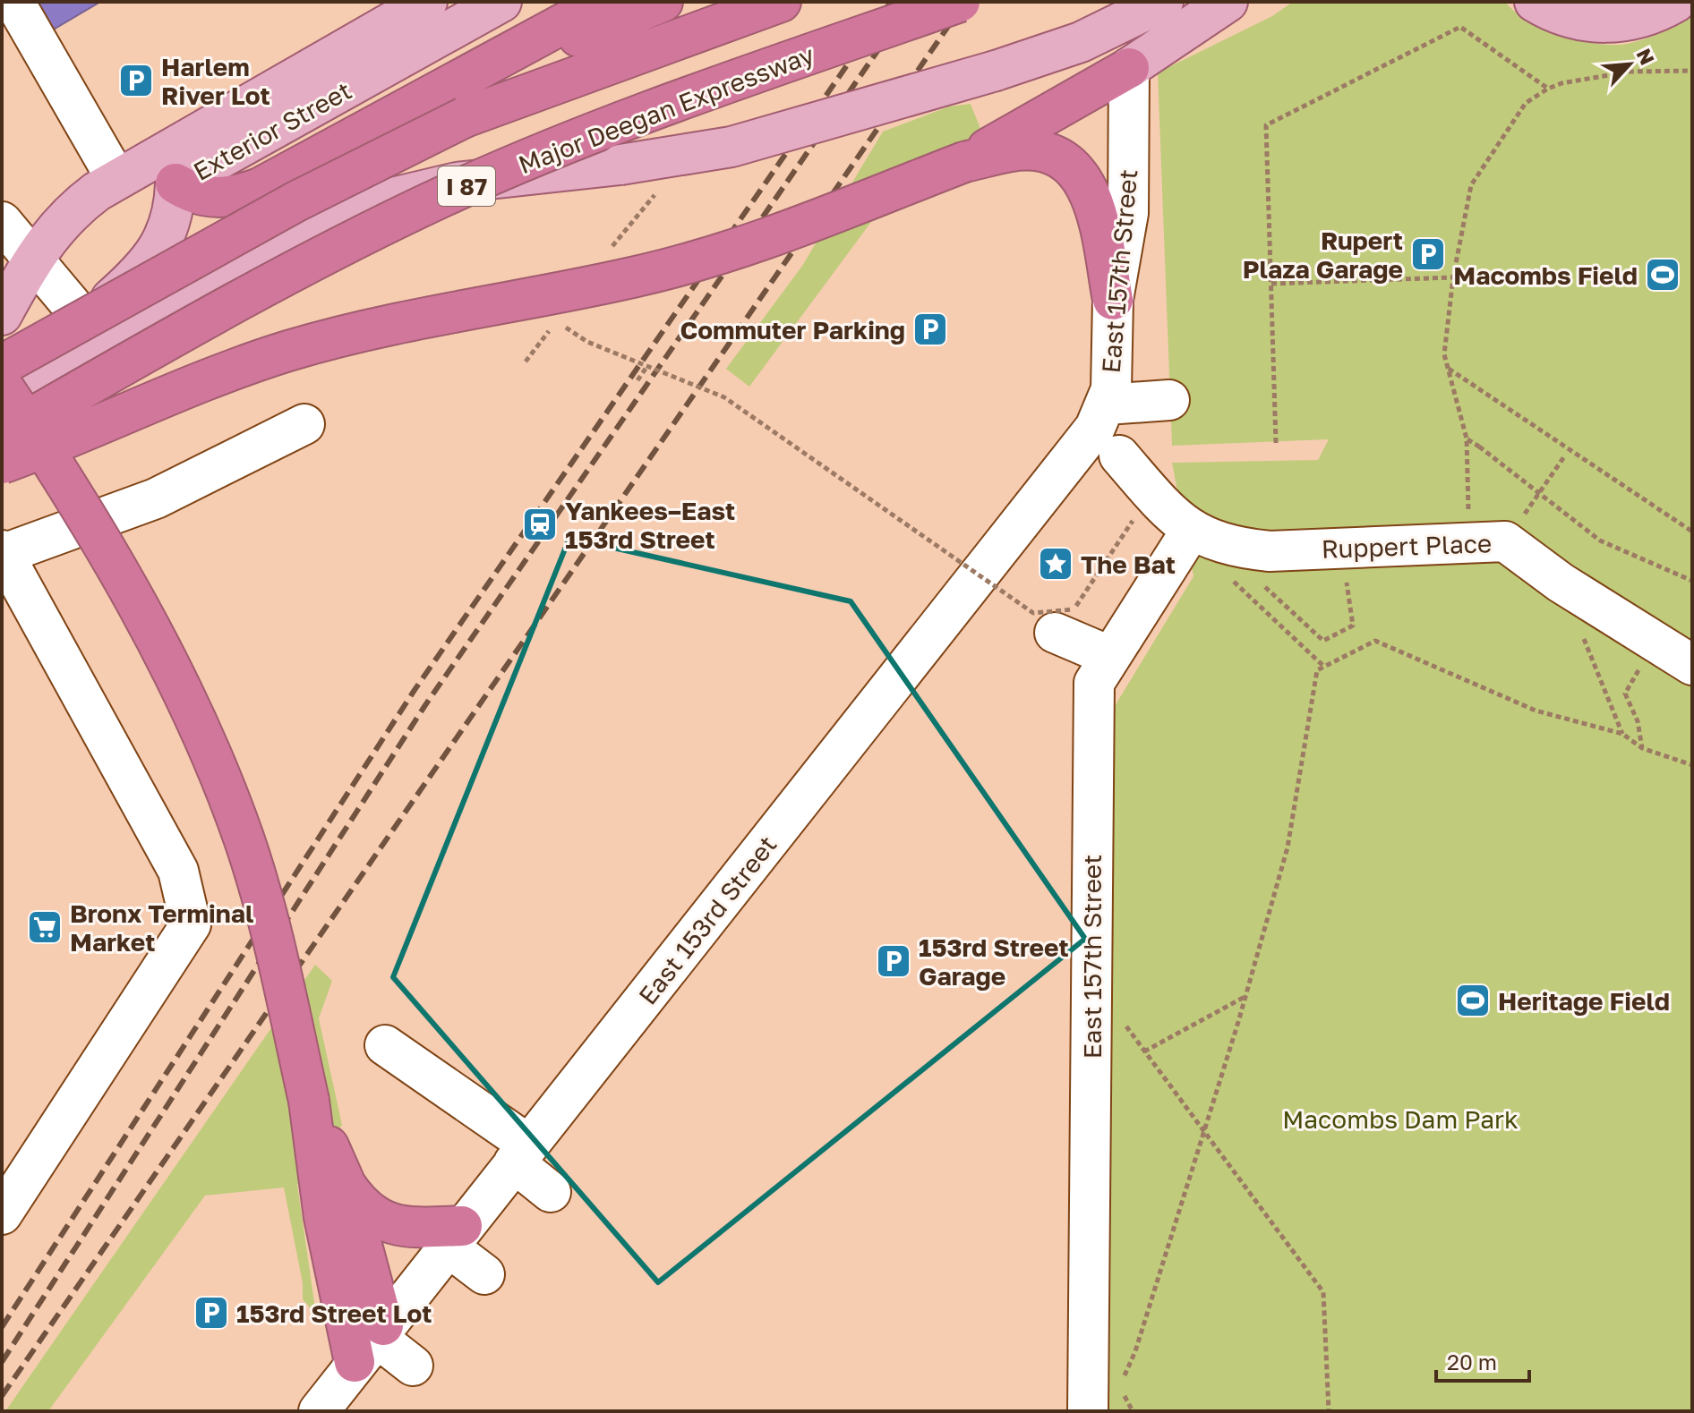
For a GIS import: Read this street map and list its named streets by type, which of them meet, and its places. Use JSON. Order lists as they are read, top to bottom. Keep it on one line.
{"streets":{"highway":["Major Deegan Expressway","I 87"],"main road":["Exterior Street"],"street":["East 157th Street","Ruppert Place","East 153rd Street"]},"crossings":[["East 157th Street","Ruppert Place"],["East 157th Street","East 153rd Street"]],"parks":["Macombs Dam Park"],"places":{"parking":["Harlem River Lot","Rupert Plaza Garage","Commuter Parking","153rd Street Garage","153rd Street Lot"],"sports":["Macombs Field","Heritage Field"],"station":["Yankees–East 153rd Street"],"place":["The Bat"],"supermarket":["Bronx Terminal Market"]},"scale_bar":"20 m","north":"top right"}
